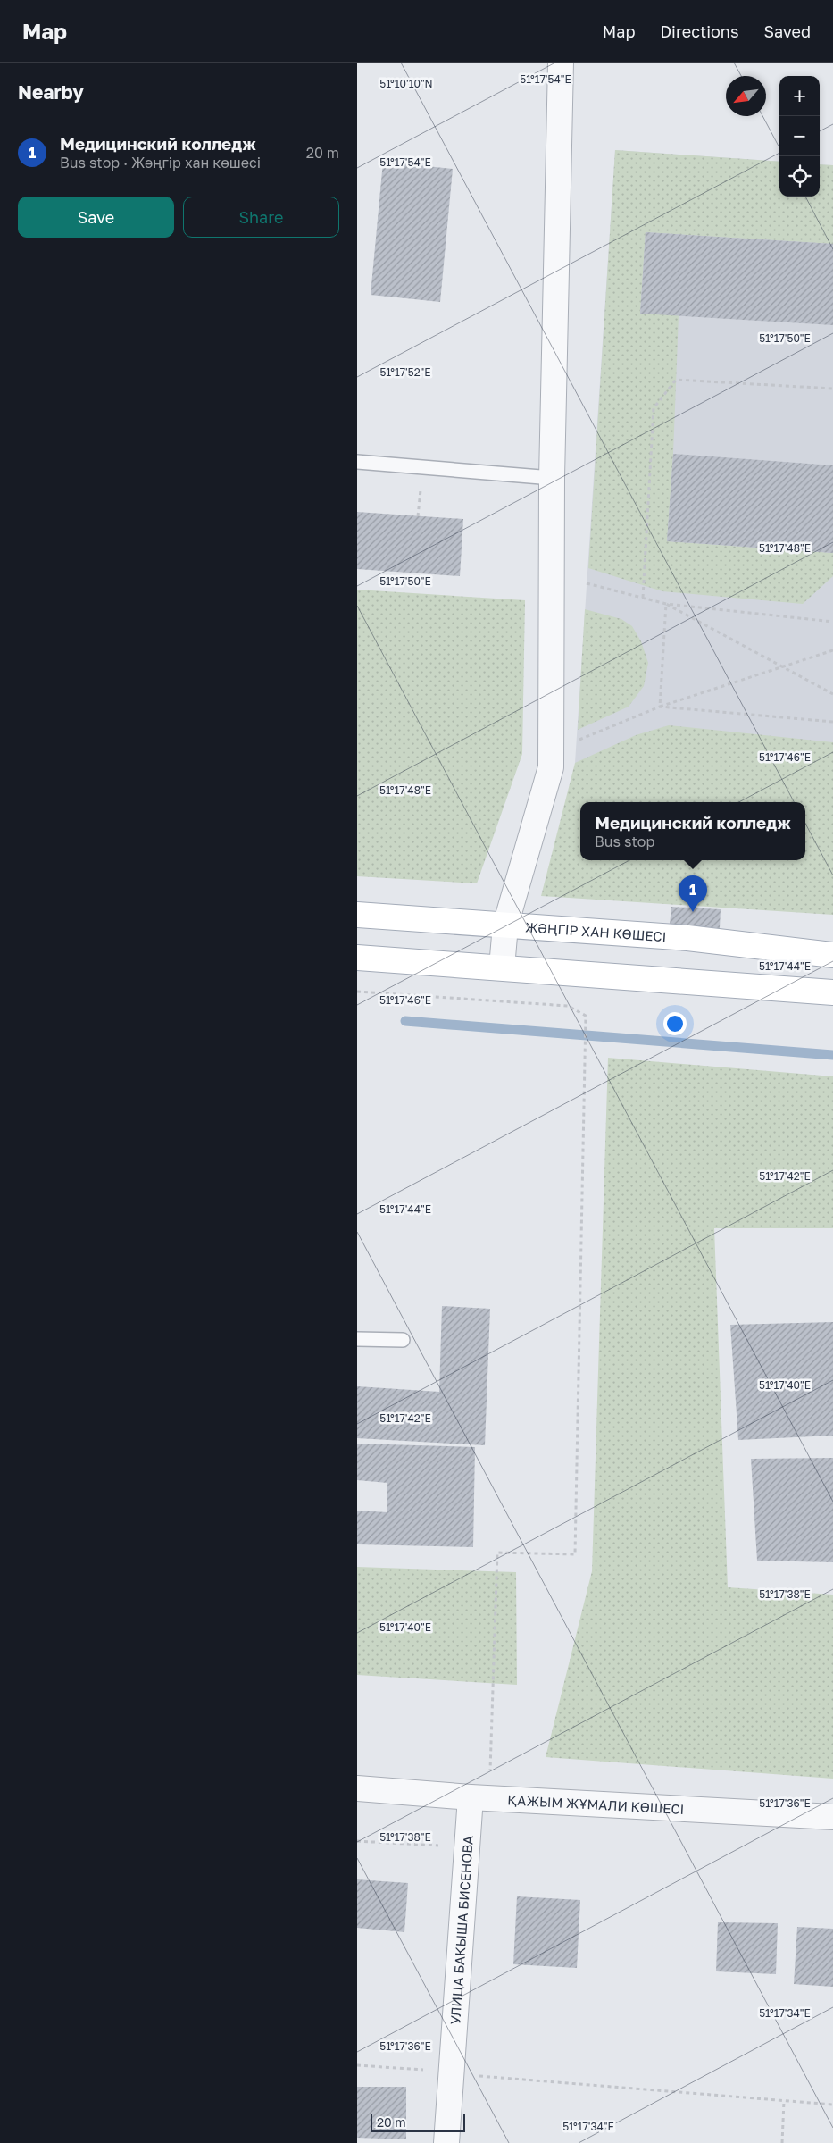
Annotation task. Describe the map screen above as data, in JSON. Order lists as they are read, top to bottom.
{
  "streets": {
    "main road": ["ЖӘҢГІР ХАН КӨШЕСІ"],
    "street": ["ҚАЖЫМ ЖҰМАЛИ КӨШЕСІ", "УЛИЦА БАКЫША БИСЕНОВА"]
  },
  "crossings": [
    ["ҚАЖЫМ ЖҰМАЛИ КӨШЕСІ", "УЛИЦА БАКЫША БИСЕНОВА"]
  ],
  "scale_bar": "20 m",
  "north": "bottom left",
  "page": {
    "header": "Map",
    "nav": ["Map", "Directions", "Saved"],
    "heading": "Nearby",
    "map_buttons": ["+", "−"],
    "list": [
      {
        "mark": "1",
        "name": "Медицинский колледж",
        "note": "Bus stop · Жәңгір хан көшесі",
        "value": "20 m"
      }
    ],
    "buttons": ["Save", "Share"],
    "popup": ["Медицинский колледж", "Bus stop"],
    "pins": "1",
    "scale": "20 m"
  },
  "coordinates": [
    "51°17'54\"E",
    "51°10'10\"N",
    "51°17'50\"E",
    "51°17'52\"E",
    "51°17'48\"E",
    "51°17'46\"E",
    "51°17'44\"E",
    "51°17'42\"E",
    "51°17'40\"E",
    "51°17'38\"E",
    "51°17'36\"E",
    "51°17'34\"E"
  ]
}
